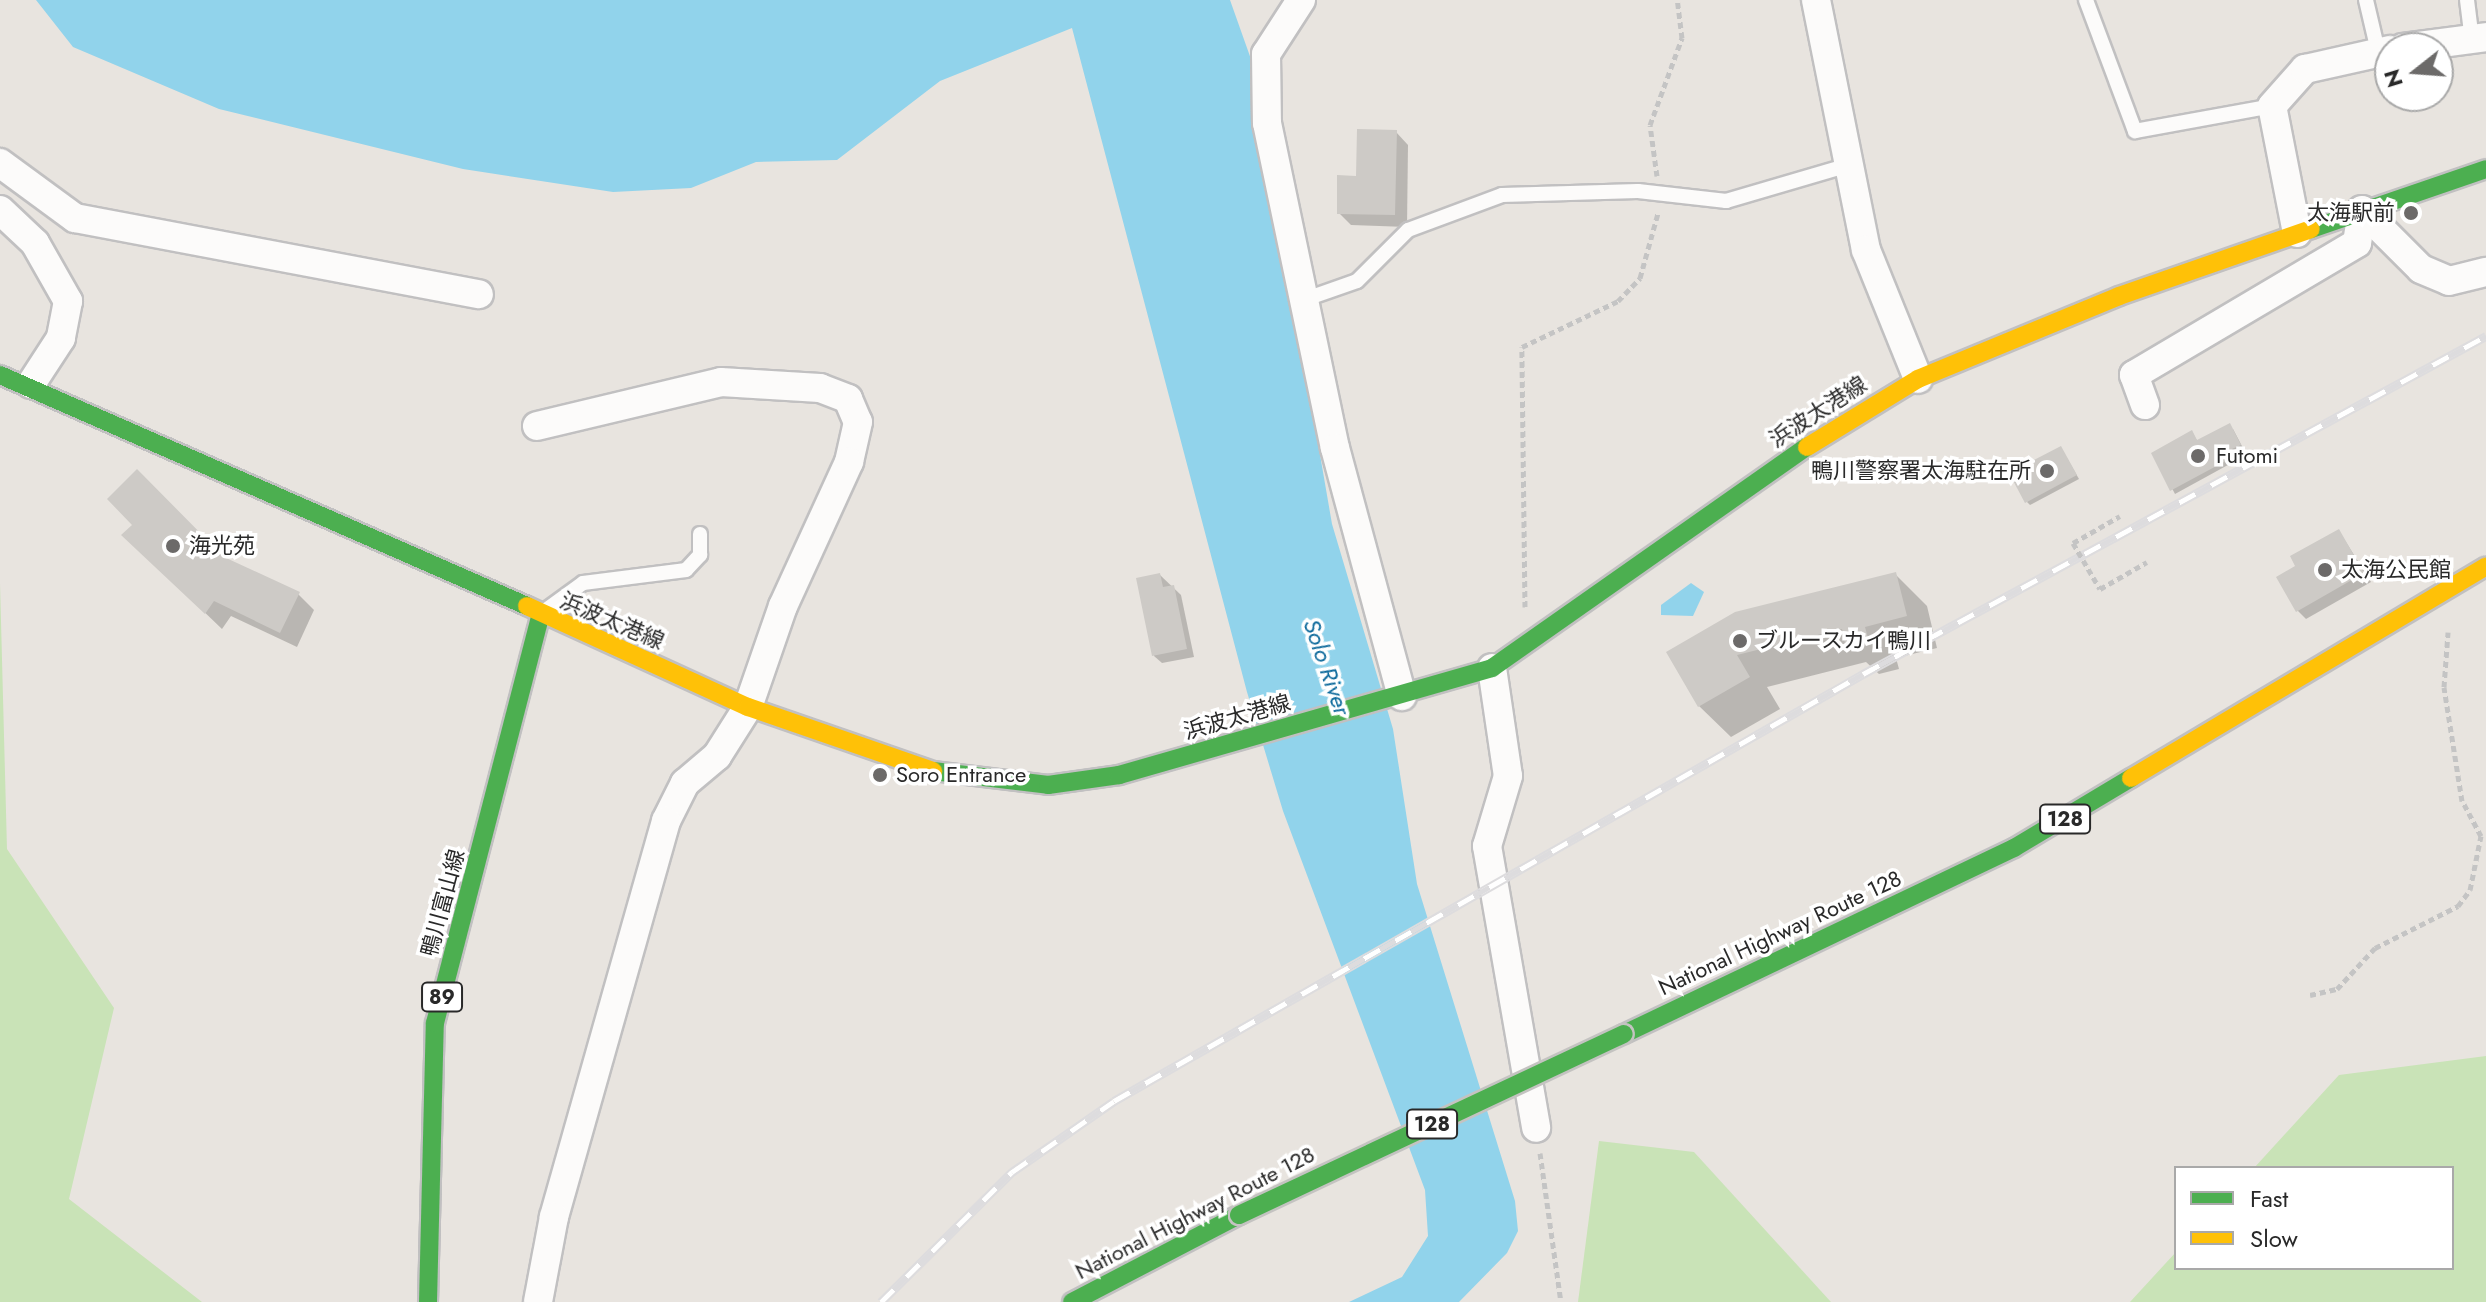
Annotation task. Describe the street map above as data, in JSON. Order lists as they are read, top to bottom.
{
  "streets": {
    "main road": [
      "浜波太港線",
      "128",
      "鴨川富山線",
      "National Highway Route 128",
      "89"
    ]
  },
  "crossings": [
    ["浜波太港線", "鴨川富山線"]
  ],
  "water": ["Solo River"],
  "places": [
    "太海駅前",
    "Futomi",
    "鴨川警察署太海駐在所",
    "海光苑",
    "太海公民館",
    "ブルースカイ鴨川",
    "Soro Entrance"
  ],
  "legend": ["Fast", "Slow"],
  "north": "left"
}
